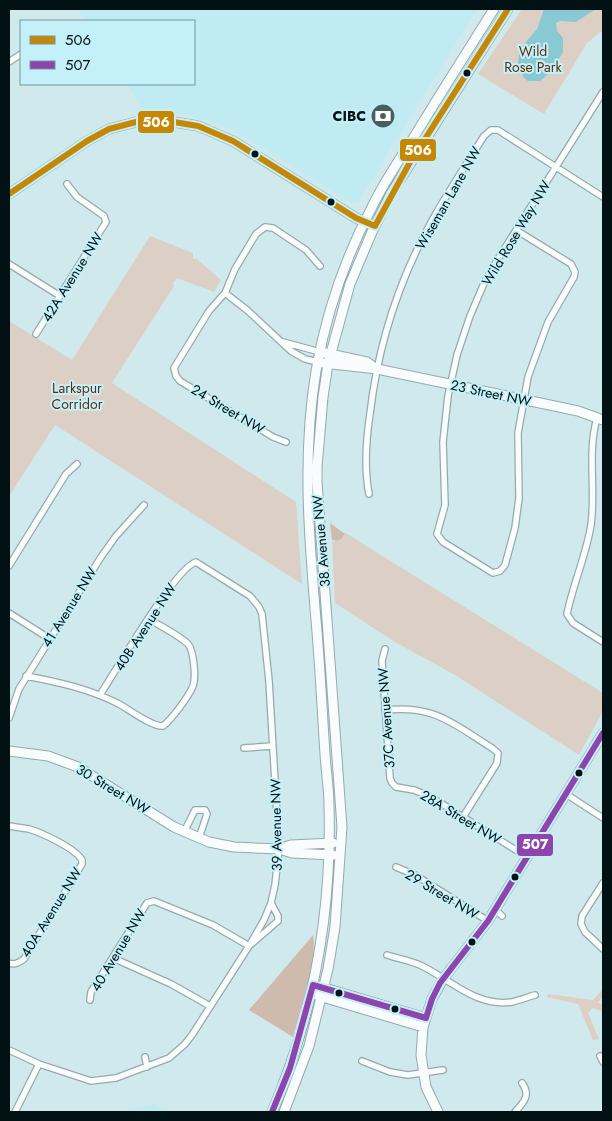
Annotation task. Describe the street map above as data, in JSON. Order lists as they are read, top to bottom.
{
  "streets": {
    "main road": ["23 Street NW", "38 Avenue NW", "30 Street NW"],
    "street": [
      "Wiseman Lane NW",
      "Wild Rose Way NW",
      "42A Avenue NW",
      "24 Street NW",
      "41 Avenue NW",
      "40B Avenue NW",
      "37C Avenue NW",
      "28A Street NW",
      "39 Avenue NW",
      "29 Street NW",
      "40A Avenue NW",
      "40 Avenue NW"
    ]
  },
  "crossings": [
    ["Wiseman Lane NW", "Wild Rose Way NW"],
    ["Wiseman Lane NW", "23 Street NW"],
    ["Wild Rose Way NW", "23 Street NW"],
    ["23 Street NW", "24 Street NW"],
    ["23 Street NW", "38 Avenue NW"],
    ["38 Avenue NW", "30 Street NW"],
    ["40B Avenue NW", "39 Avenue NW"],
    ["37C Avenue NW", "28A Street NW"],
    ["30 Street NW", "39 Avenue NW"],
    ["39 Avenue NW", "40 Avenue NW"]
  ],
  "parks": ["Wild Rose Park", "Larkspur Corridor"],
  "places": {
    "bank": ["CIBC"]
  },
  "lines": ["transit line 506", "transit line 507"],
  "legend": ["506", "507"]
}
